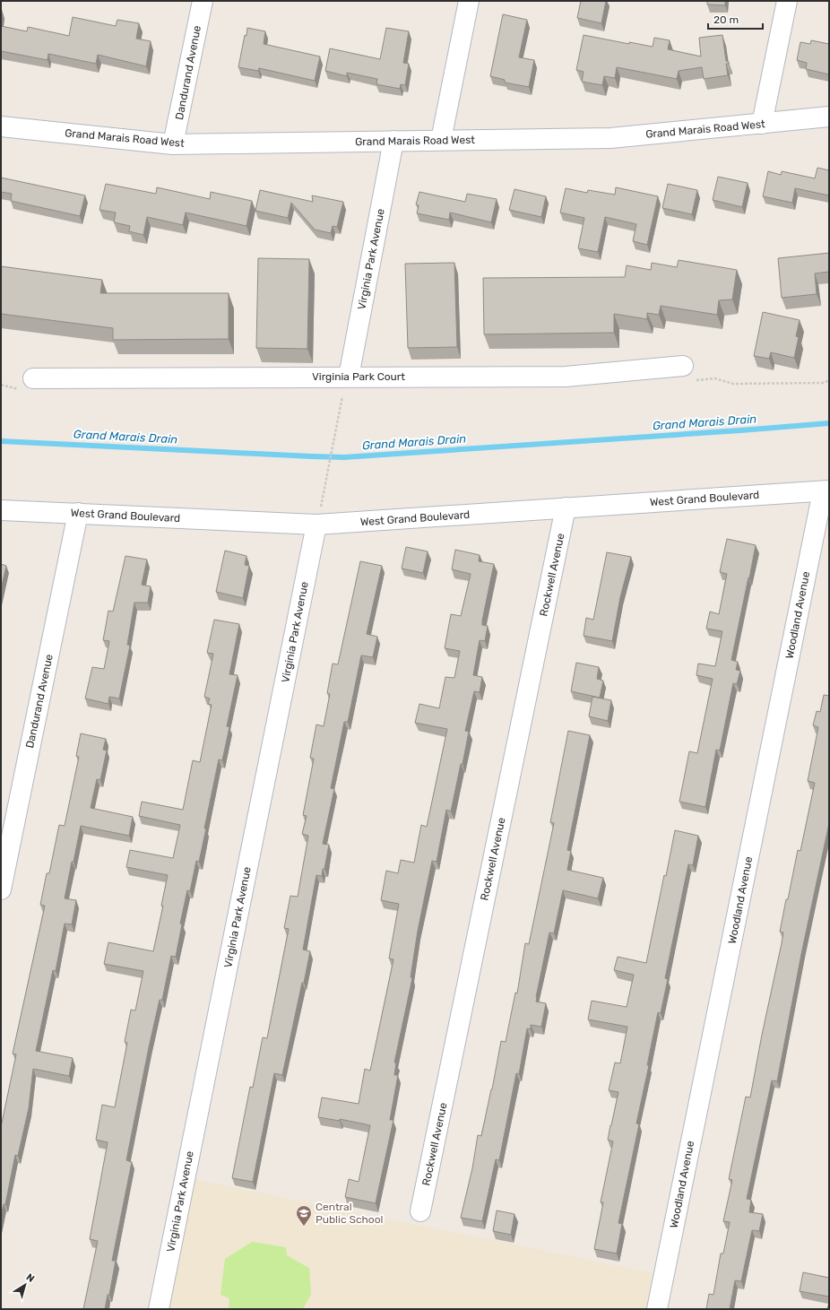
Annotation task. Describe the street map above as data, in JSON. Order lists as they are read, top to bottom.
{
  "streets": {
    "street": [
      "Dandurand Avenue",
      "Grand Marais Road West",
      "Virginia Park Avenue",
      "Virginia Park Court",
      "West Grand Boulevard",
      "Rockwell Avenue",
      "Woodland Avenue"
    ]
  },
  "crossings": [
    ["Dandurand Avenue", "Grand Marais Road West"],
    ["Dandurand Avenue", "West Grand Boulevard"],
    ["Grand Marais Road West", "Virginia Park Avenue"],
    ["Virginia Park Avenue", "Virginia Park Court"],
    ["Virginia Park Avenue", "West Grand Boulevard"],
    ["West Grand Boulevard", "Rockwell Avenue"],
    ["West Grand Boulevard", "Woodland Avenue"]
  ],
  "water": ["Grand Marais Drain"],
  "places": {
    "school or university": ["Central Public School"]
  },
  "scale_bar": "20 m",
  "north": "top right"
}
